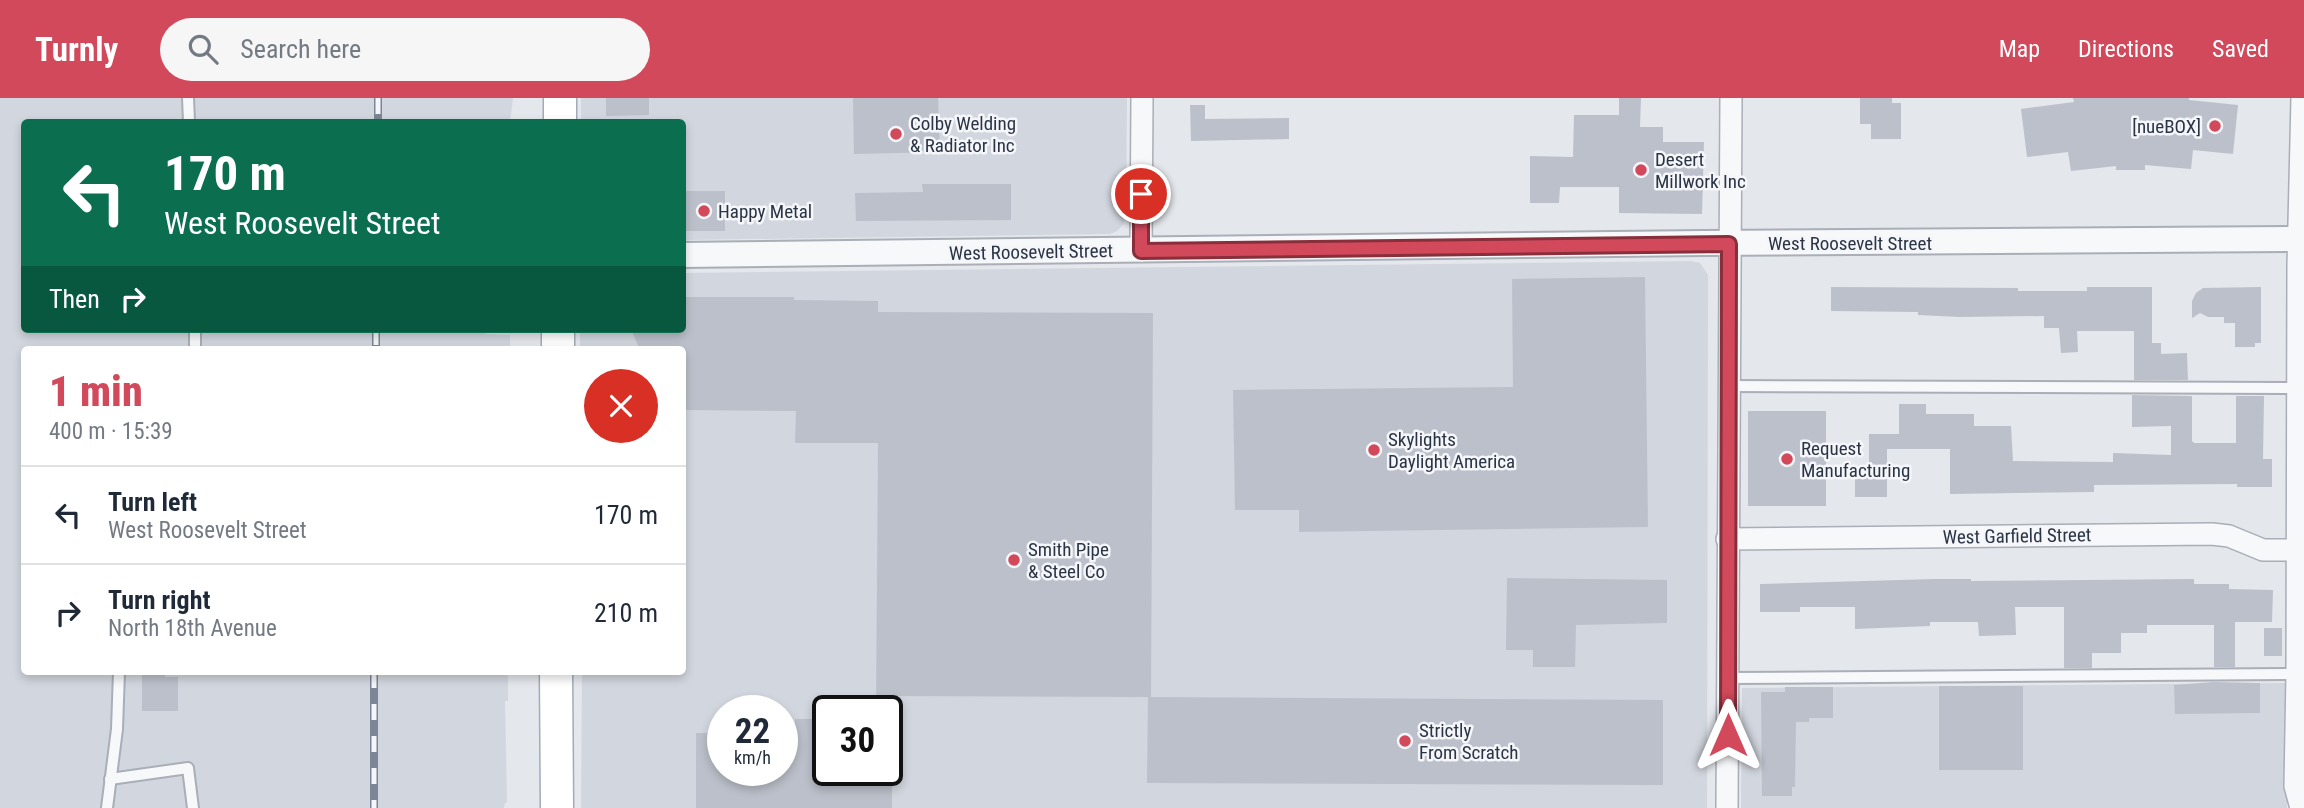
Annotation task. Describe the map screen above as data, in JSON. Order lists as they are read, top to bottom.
{
  "streets": {
    "street": ["West Roosevelt Street", "West Garfield Street"]
  },
  "places": [
    "[nueBOX]",
    "Colby Welding & Radiator Inc",
    "Desert Millwork Inc",
    "Happy Metal",
    "Skylights Daylight America",
    "Request Manufacturing",
    "Smith Pipe & Steel Co",
    "Strictly From Scratch"
  ],
  "page": {
    "header": "Turnly",
    "search": "Search here",
    "nav": ["Map", "Directions", "Saved"],
    "turn": ["170 m", "West Roosevelt Street"],
    "then": "Then",
    "heading": ["1 min", "400 m · 15:39"],
    "list": [
      {
        "name": "Turn left",
        "note": "West Roosevelt Street",
        "value": "170 m"
      },
      {
        "name": "Turn right",
        "note": "North 18th Avenue",
        "value": "210 m"
      }
    ],
    "speed": "22 km/h",
    "limit": "30"
  }
}
